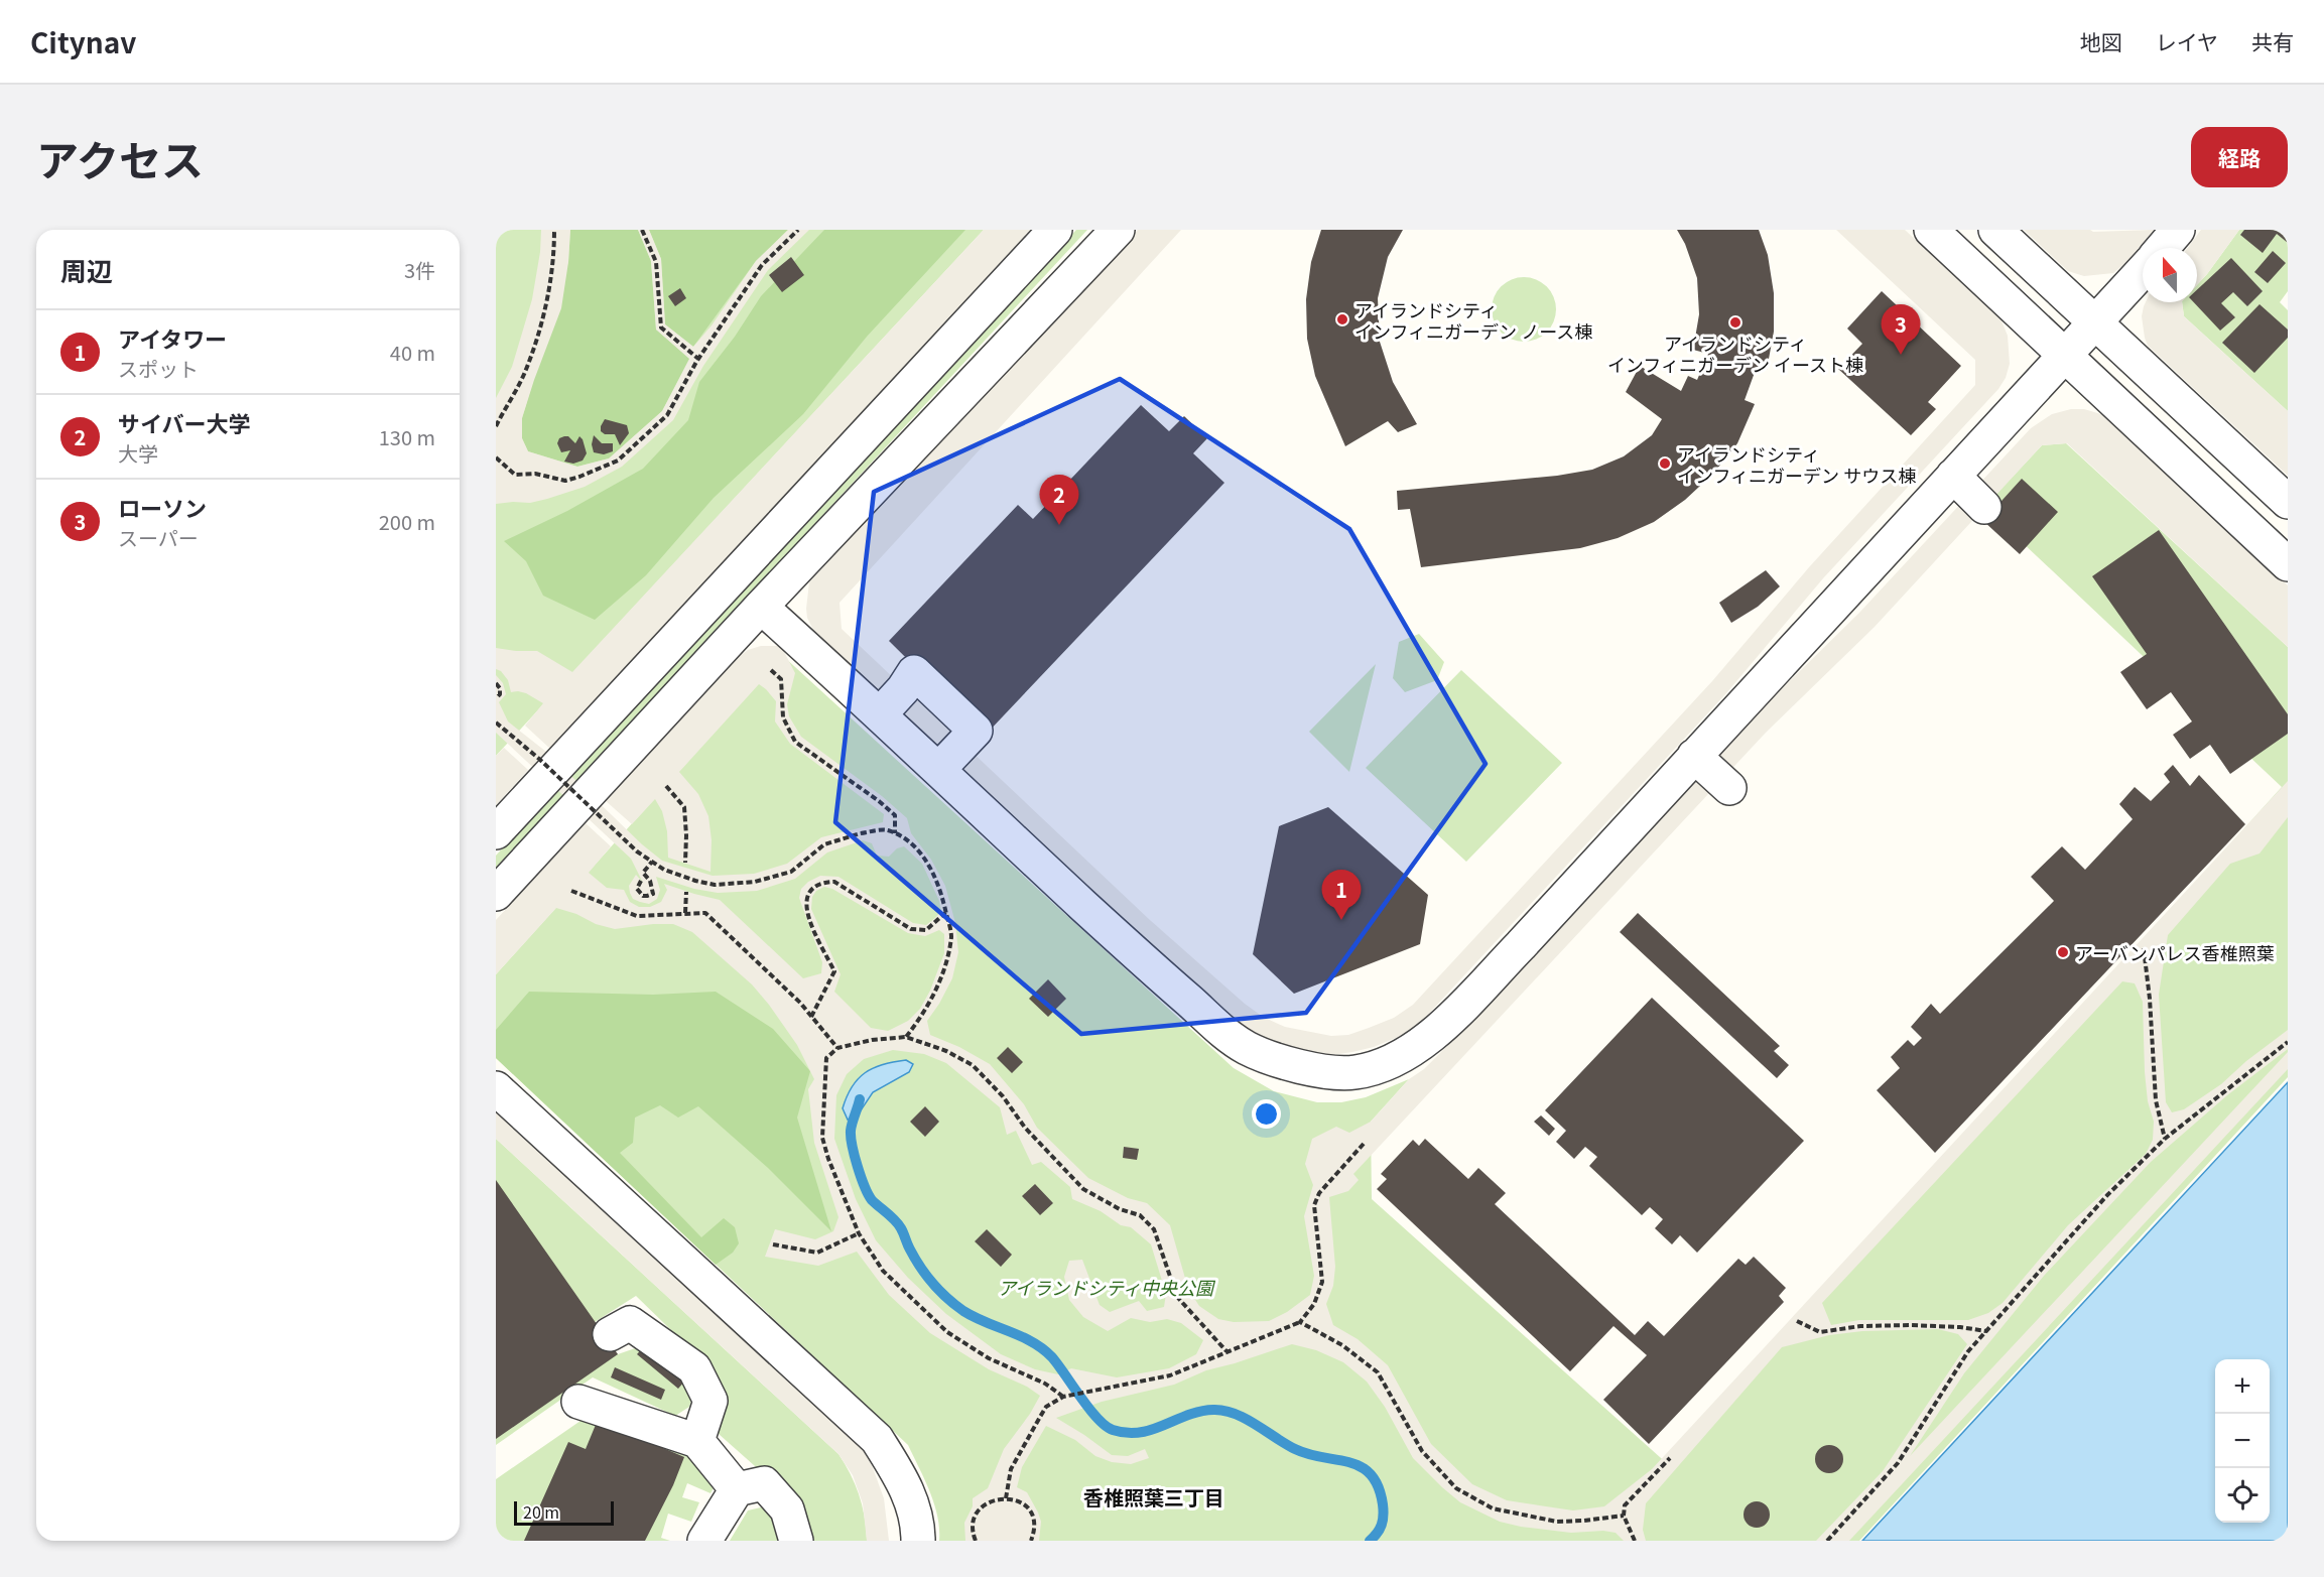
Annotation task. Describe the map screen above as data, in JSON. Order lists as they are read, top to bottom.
{
  "districts": ["香椎照葉三丁目"],
  "parks": ["アイランドシティ中央公園"],
  "places": [
    "アイランドシティ インフィニガーデン ノース棟",
    "アイランドシティ インフィニガーデン イースト棟",
    "アイランドシティ インフィニガーデン サウス棟",
    "アーバンパレス香椎照葉"
  ],
  "scale_bar": "20 m",
  "north": "top",
  "page": {
    "header": "Citynav",
    "nav": ["地図", "レイヤ", "共有"],
    "title": "アクセス",
    "buttons": "経路",
    "heading": ["周辺", "3件"],
    "pins": ["3", "2", "1"],
    "list": [
      {
        "mark": "1",
        "name": "アイタワー",
        "note": "スポット",
        "value": "40 m"
      },
      {
        "mark": "2",
        "name": "サイバー大学",
        "note": "大学",
        "value": "130 m"
      },
      {
        "mark": "3",
        "name": "ローソン",
        "note": "スーパー",
        "value": "200 m"
      }
    ],
    "map_buttons": ["+", "−"],
    "scale": "20 m"
  }
}
